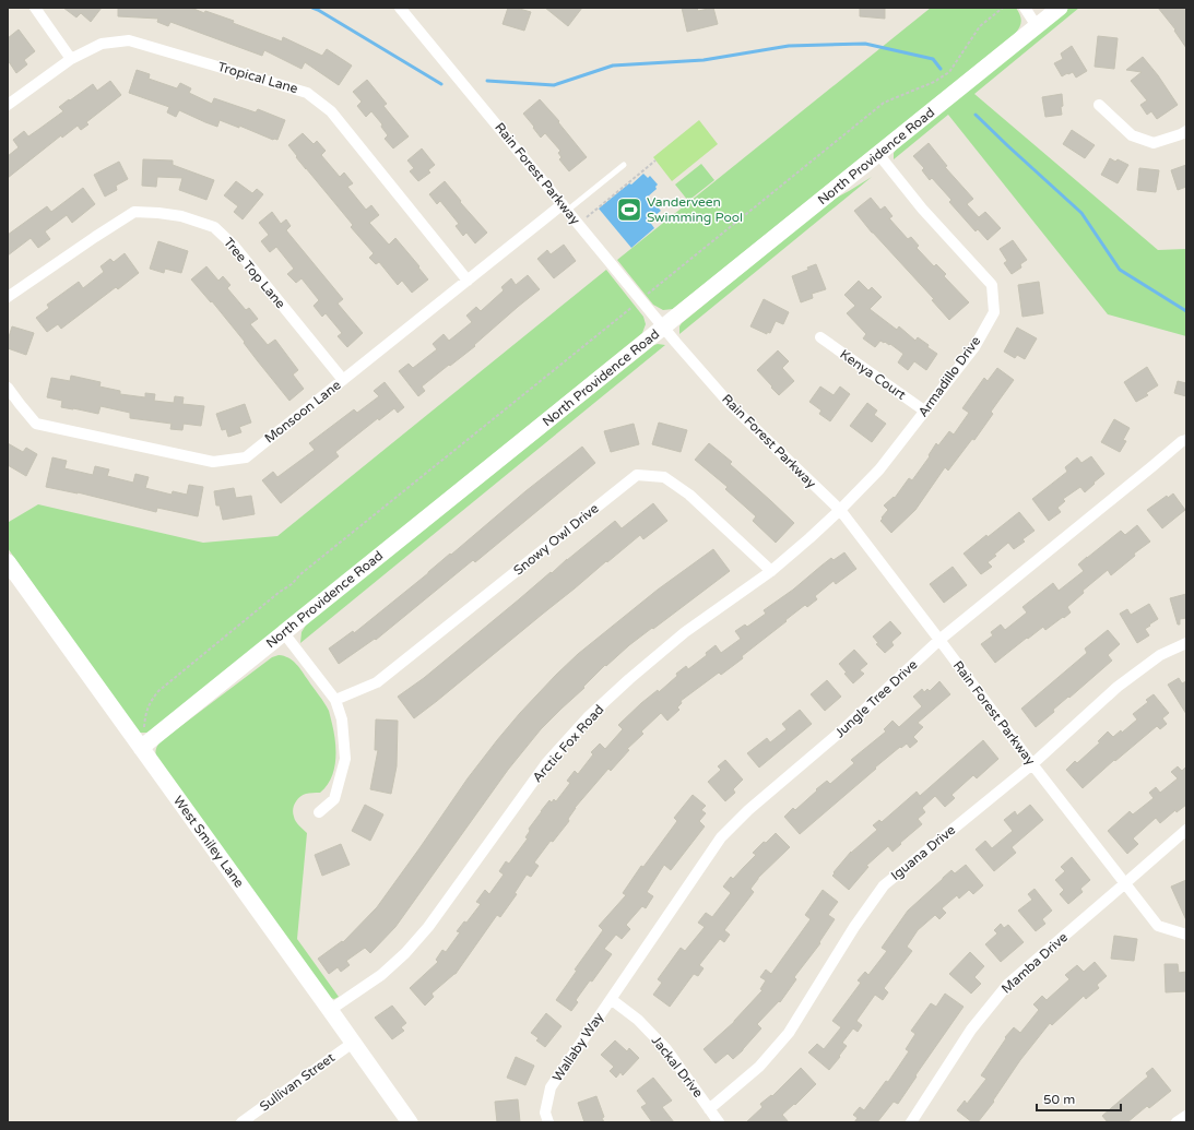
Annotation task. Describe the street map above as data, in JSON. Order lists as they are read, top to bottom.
{
  "streets": {
    "street": [
      "Tropical Lane",
      "North Providence Road",
      "Rain Forest Parkway",
      "Tree Top Lane",
      "Kenya Court",
      "Armadillo Drive",
      "Monsoon Lane",
      "Snowy Owl Drive",
      "Jungle Tree Drive",
      "Arctic Fox Road",
      "West Smiley Lane",
      "Iguana Drive",
      "Mamba Drive",
      "Wallaby Way",
      "Jackal Drive",
      "Sullivan Street"
    ]
  },
  "crossings": [
    ["Tropical Lane", "Monsoon Lane"],
    ["North Providence Road", "Rain Forest Parkway"],
    ["North Providence Road", "Armadillo Drive"],
    ["North Providence Road", "West Smiley Lane"],
    ["Rain Forest Parkway", "Armadillo Drive"],
    ["Rain Forest Parkway", "Monsoon Lane"],
    ["Rain Forest Parkway", "Jungle Tree Drive"],
    ["Rain Forest Parkway", "Arctic Fox Road"],
    ["Rain Forest Parkway", "Iguana Drive"],
    ["Rain Forest Parkway", "Mamba Drive"],
    ["Tree Top Lane", "Monsoon Lane"],
    ["Kenya Court", "Armadillo Drive"],
    ["Armadillo Drive", "Arctic Fox Road"],
    ["Snowy Owl Drive", "Arctic Fox Road"],
    ["Jungle Tree Drive", "Wallaby Way"],
    ["Jungle Tree Drive", "Jackal Drive"],
    ["Arctic Fox Road", "West Smiley Lane"],
    ["West Smiley Lane", "Sullivan Street"],
    ["Iguana Drive", "Jackal Drive"],
    ["Wallaby Way", "Jackal Drive"]
  ],
  "places": {
    "sports": ["Vanderveen Swimming Pool"]
  },
  "scale_bar": "50 m"
}
